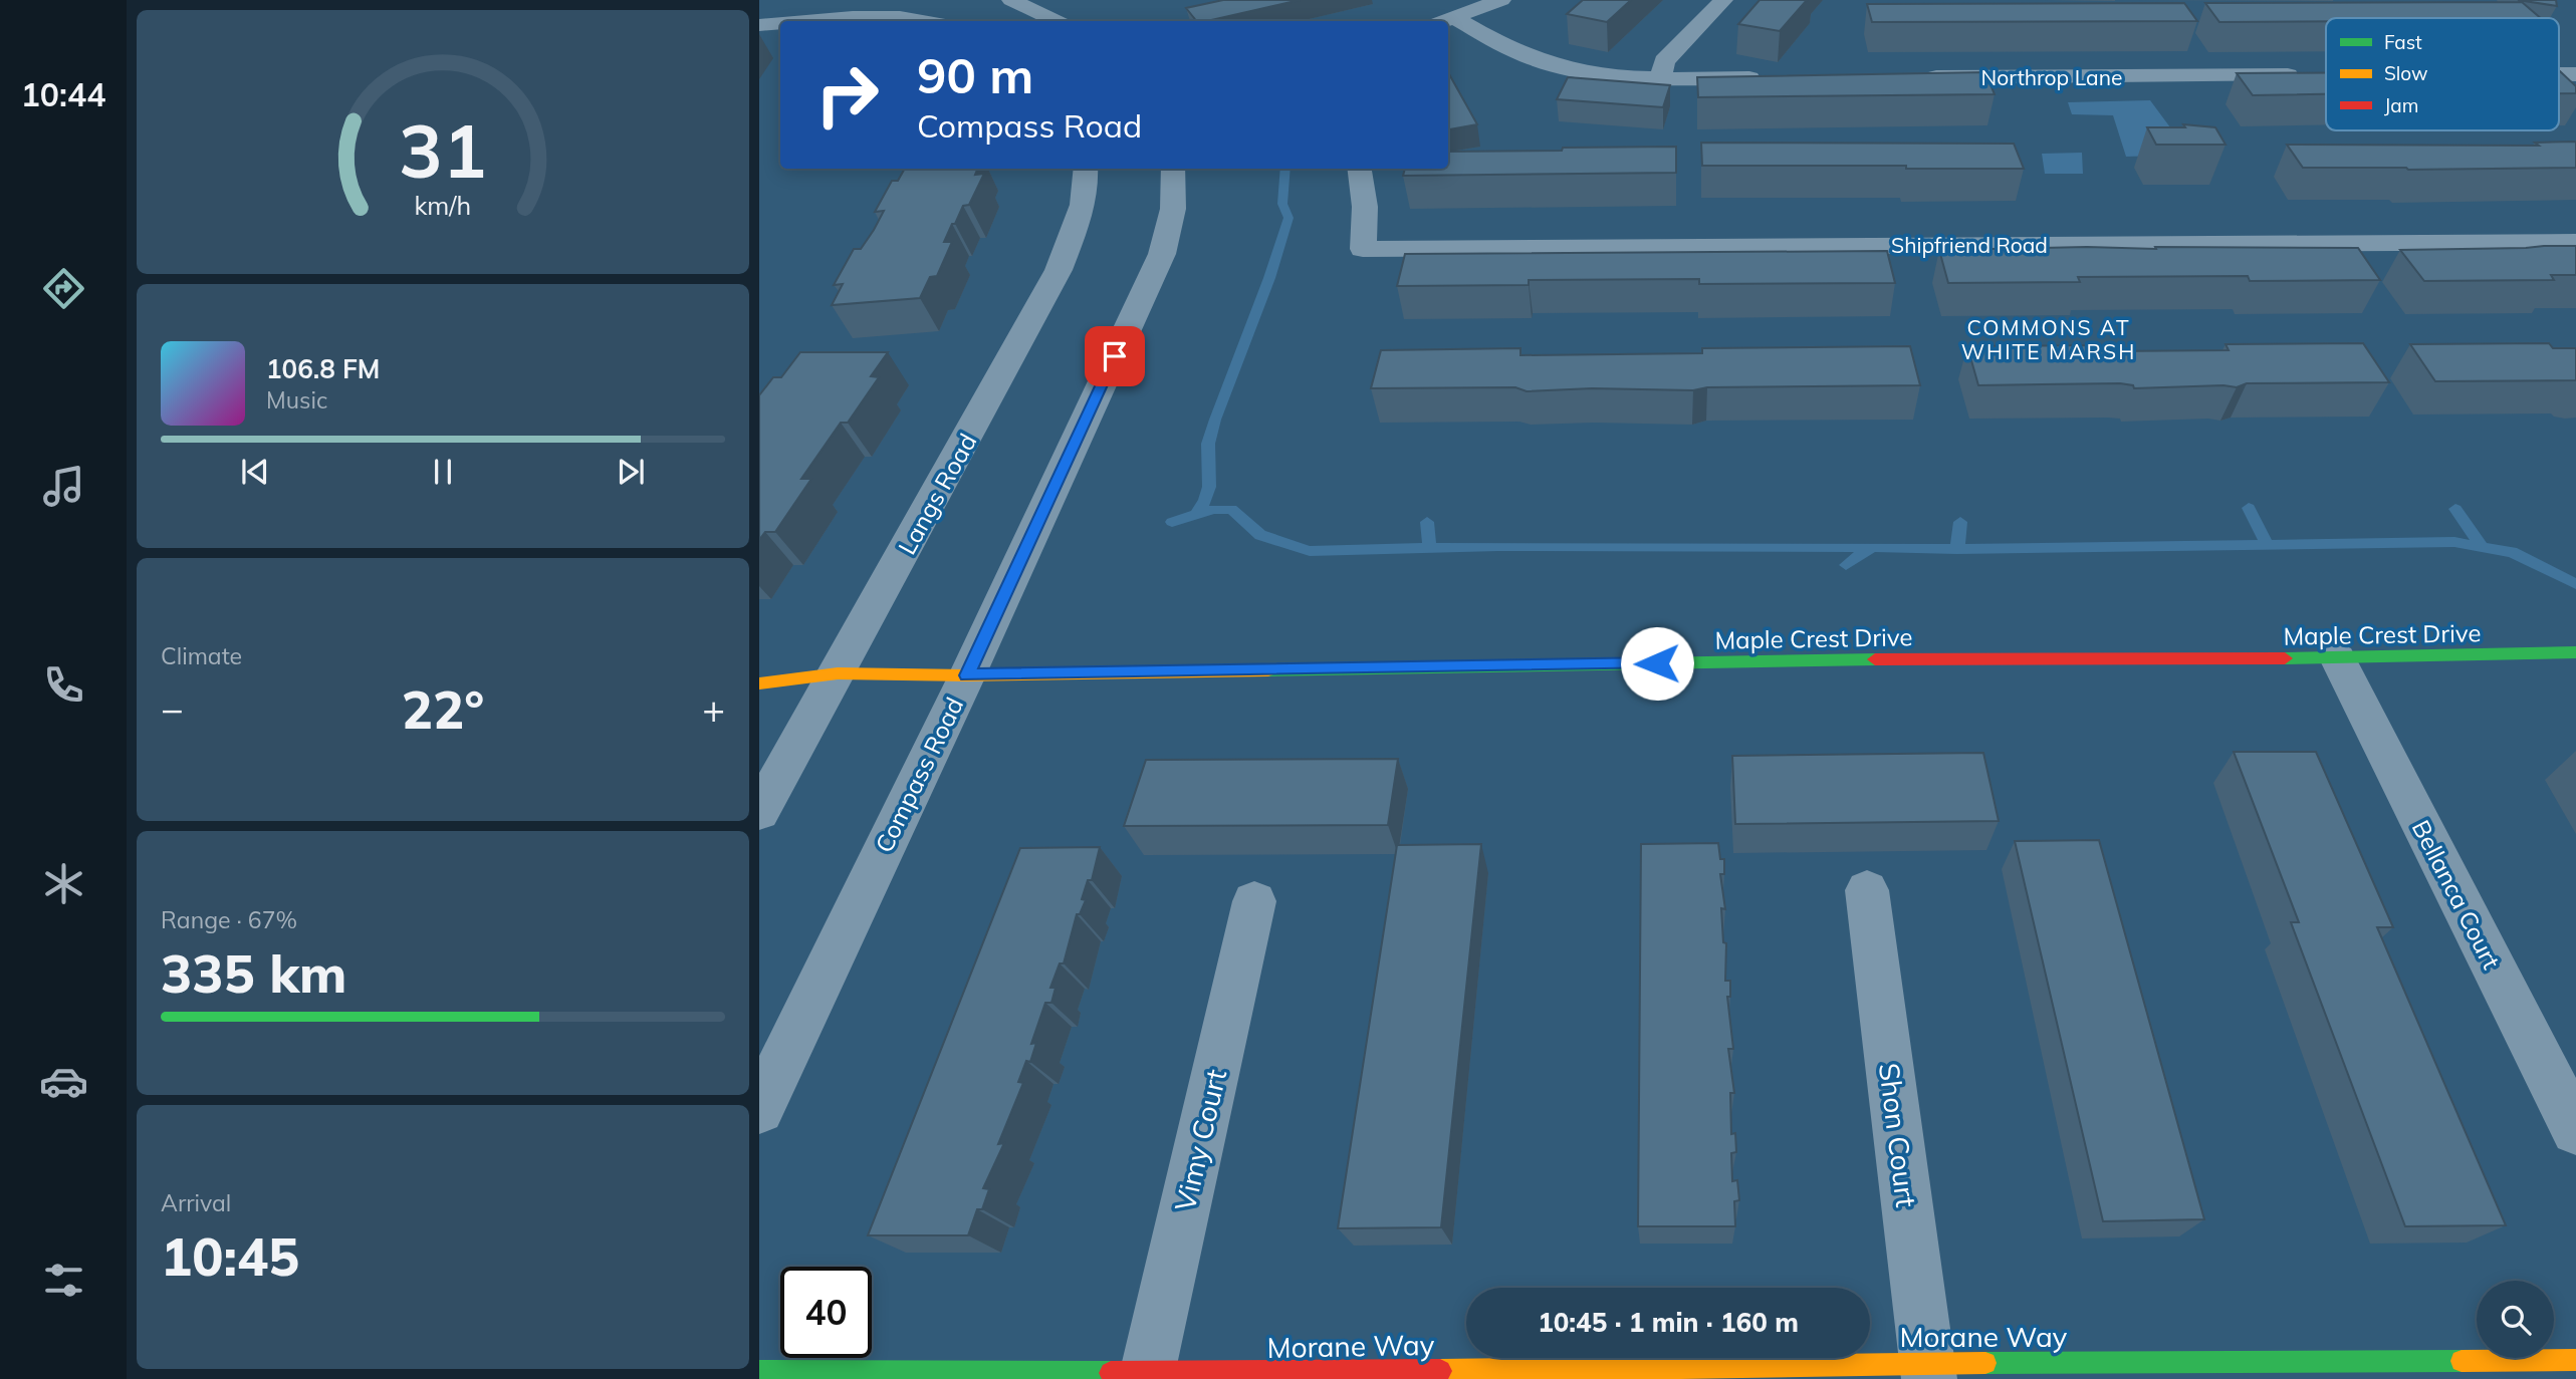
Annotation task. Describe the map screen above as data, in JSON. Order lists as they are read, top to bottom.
{
  "streets": {
    "street": [
      "Northrop Lane",
      "Shipfriend Road",
      "Langs Road",
      "Maple Crest Drive",
      "Compass Road",
      "Bellanca Court",
      "Shon Court",
      "Vimy Court",
      "Morane Way"
    ]
  },
  "crossings": [
    ["Langs Road", "Maple Crest Drive"],
    ["Maple Crest Drive", "Compass Road"],
    ["Maple Crest Drive", "Bellanca Court"],
    ["Shon Court", "Morane Way"],
    ["Vimy Court", "Morane Way"]
  ],
  "districts": ["COMMONS AT WHITE MARSH"],
  "legend": ["Fast", "Slow", "Jam"],
  "page": {
    "tabs": "10:44",
    "turn": ["90 m", "Compass Road"],
    "song": ["106.8 FM", "Music"],
    "tile": [
      "Climate",
      ["Range · 67%", "335 km"],
      ["Arrival", "10:45"]
    ],
    "heat": ["−", "22°", "+"],
    "limit": "40",
    "trip": "10:45 · 1 min · 160 m",
    "gauge": ["31", "km/h"]
  }
}
